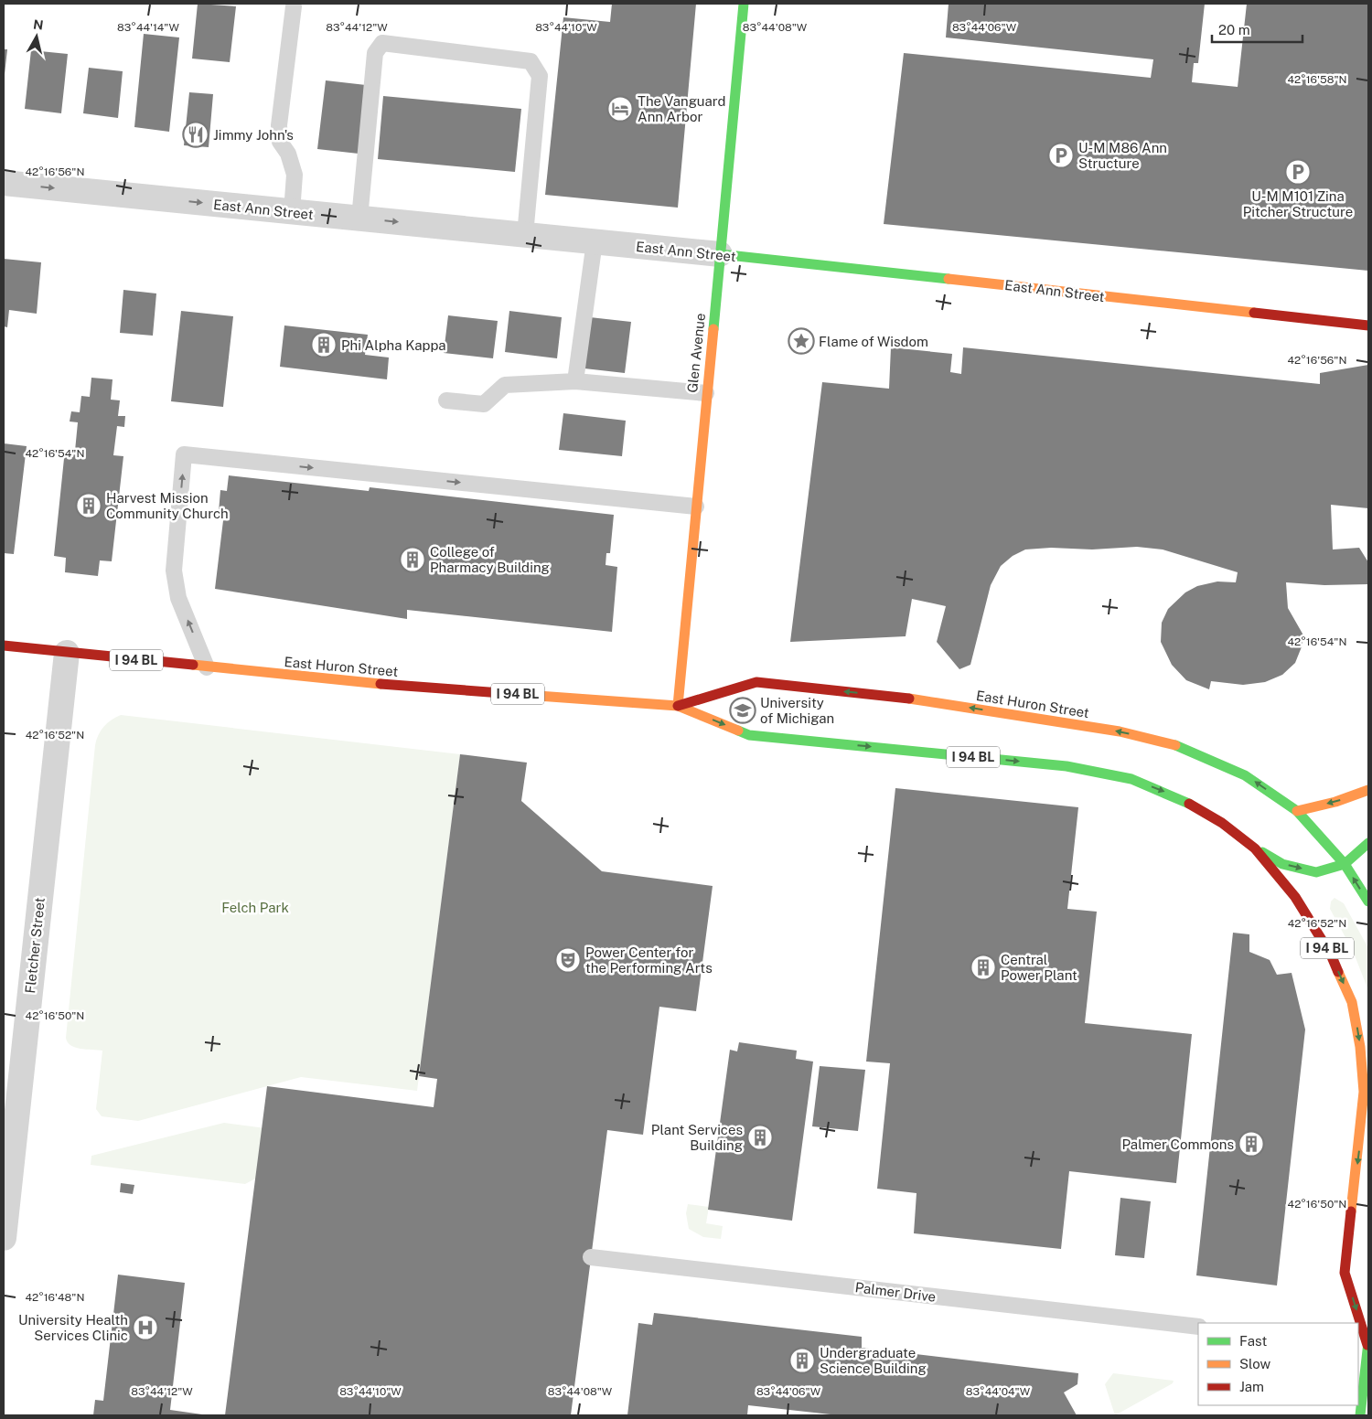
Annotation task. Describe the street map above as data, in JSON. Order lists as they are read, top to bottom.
{
  "streets": {
    "main road": [
      "East Ann Street",
      "Glen Avenue",
      "I 94 BL",
      "East Huron Street"
    ],
    "street": ["Fletcher Street"],
    "lane": ["Palmer Drive"]
  },
  "crossings": [
    ["East Ann Street", "Glen Avenue"],
    ["Glen Avenue", "East Huron Street"],
    ["I 94 BL", "East Huron Street"],
    ["East Huron Street", "Fletcher Street"]
  ],
  "parks": ["Felch Park"],
  "places": {
    "hotel": ["The Vanguard Ann Arbor"],
    "restaurant": ["Jimmy John's"],
    "parking": ["U-M M86 Ann Structure", "U-M M101 Zina Pitcher Structure"],
    "place": ["Flame of Wisdom"],
    "building": [
      "Phi Alpha Kappa",
      "Harvest Mission Community Church",
      "College of Pharmacy Building",
      "Central Power Plant",
      "Plant Services Building",
      "Palmer Commons",
      "Undergraduate Science Building"
    ],
    "school or university": ["University of Michigan"],
    "theatre": ["Power Center for the Performing Arts"],
    "hospital": ["University Health Services Clinic"]
  },
  "legend": ["Fast", "Slow", "Jam"],
  "scale_bar": "20 m",
  "north": "top",
  "coordinates": [
    "83°44'14\"W",
    "83°44'12\"W",
    "83°44'10\"W",
    "83°44'08\"W",
    "83°44'06\"W",
    "42°16'58\"N",
    "42°16'56\"N",
    "42°16'54\"N",
    "42°16'52\"N",
    "42°16'50\"N",
    "42°16'48\"N",
    "83°44'04\"W"
  ]
}
